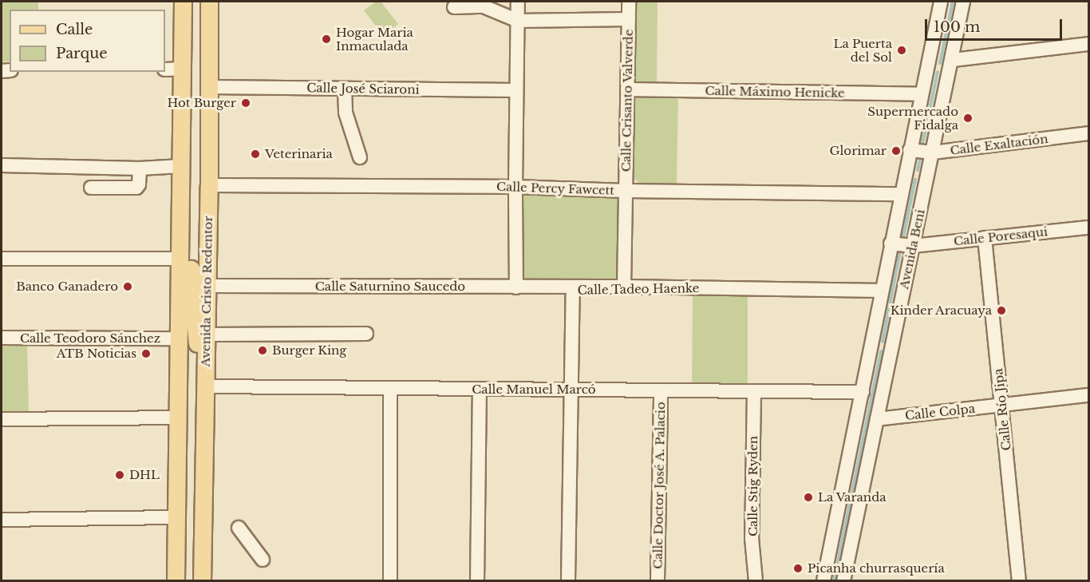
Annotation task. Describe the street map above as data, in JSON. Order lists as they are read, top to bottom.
{
  "streets": {
    "main road": ["Avenida Cristo Redentor"],
    "street": [
      "Calle José Sciaroni",
      "Calle Máximo Henicke",
      "Calle Crisanto Valverde",
      "Calle Exaltación",
      "Calle Percy Fawcett",
      "Calle Poresaqui",
      "Avenida Beni",
      "Calle Saturnino Saucedo",
      "Calle Tadeo Haenke",
      "Calle Teodoro Sánchez",
      "Calle Manuel Marcó",
      "Calle Río Jipa",
      "Calle Colpa",
      "Calle Doctor José A. Palacio",
      "Calle Stig Ryden"
    ]
  },
  "crossings": [
    ["Calle José Sciaroni", "Avenida Cristo Redentor"],
    ["Calle Máximo Henicke", "Calle Crisanto Valverde"],
    ["Calle Máximo Henicke", "Avenida Beni"],
    ["Calle Crisanto Valverde", "Calle Percy Fawcett"],
    ["Calle Crisanto Valverde", "Calle Tadeo Haenke"],
    ["Calle Exaltación", "Avenida Beni"],
    ["Calle Percy Fawcett", "Avenida Beni"],
    ["Calle Percy Fawcett", "Avenida Cristo Redentor"],
    ["Calle Poresaqui", "Avenida Beni"],
    ["Calle Poresaqui", "Calle Río Jipa"],
    ["Avenida Beni", "Calle Tadeo Haenke"],
    ["Avenida Beni", "Calle Manuel Marcó"],
    ["Avenida Beni", "Calle Colpa"],
    ["Calle Saturnino Saucedo", "Calle Tadeo Haenke"],
    ["Calle Saturnino Saucedo", "Avenida Cristo Redentor"],
    ["Calle Tadeo Haenke", "Calle Manuel Marcó"],
    ["Avenida Cristo Redentor", "Calle Manuel Marcó"],
    ["Calle Manuel Marcó", "Calle Doctor José A. Palacio"],
    ["Calle Manuel Marcó", "Calle Stig Ryden"],
    ["Calle Río Jipa", "Calle Colpa"]
  ],
  "places": [
    "Hogar Maria Inmaculada",
    "La Puerta del Sol",
    "Hot Burger",
    "Supermercado Fidalga",
    "Glorimar",
    "Veterinaria",
    "Banco Ganadero",
    "Kinder Aracuaya",
    "Burger King",
    "ATB Noticias",
    "DHL",
    "La Varanda",
    "Picanha churrasquería"
  ],
  "legend": ["Calle", "Parque"],
  "scale_bar": "100 m"
}
